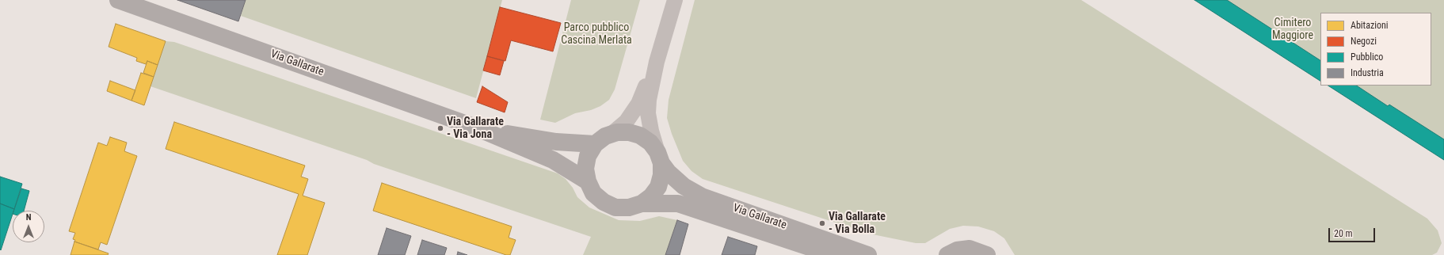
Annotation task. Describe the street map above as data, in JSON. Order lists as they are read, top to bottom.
{
  "streets": {
    "main road": ["Via Gallarate"]
  },
  "parks": ["Cimitero Maggiore", "Parco pubblico Cascina Merlata"],
  "places": ["Via Gallarate - Via Jona", "Via Gallarate - Via Bolla"],
  "legend": [
    "Abitazioni",
    "Negozi",
    "Pubblico",
    "Industria"
  ],
  "scale_bar": "20 m",
  "north": "top"
}
